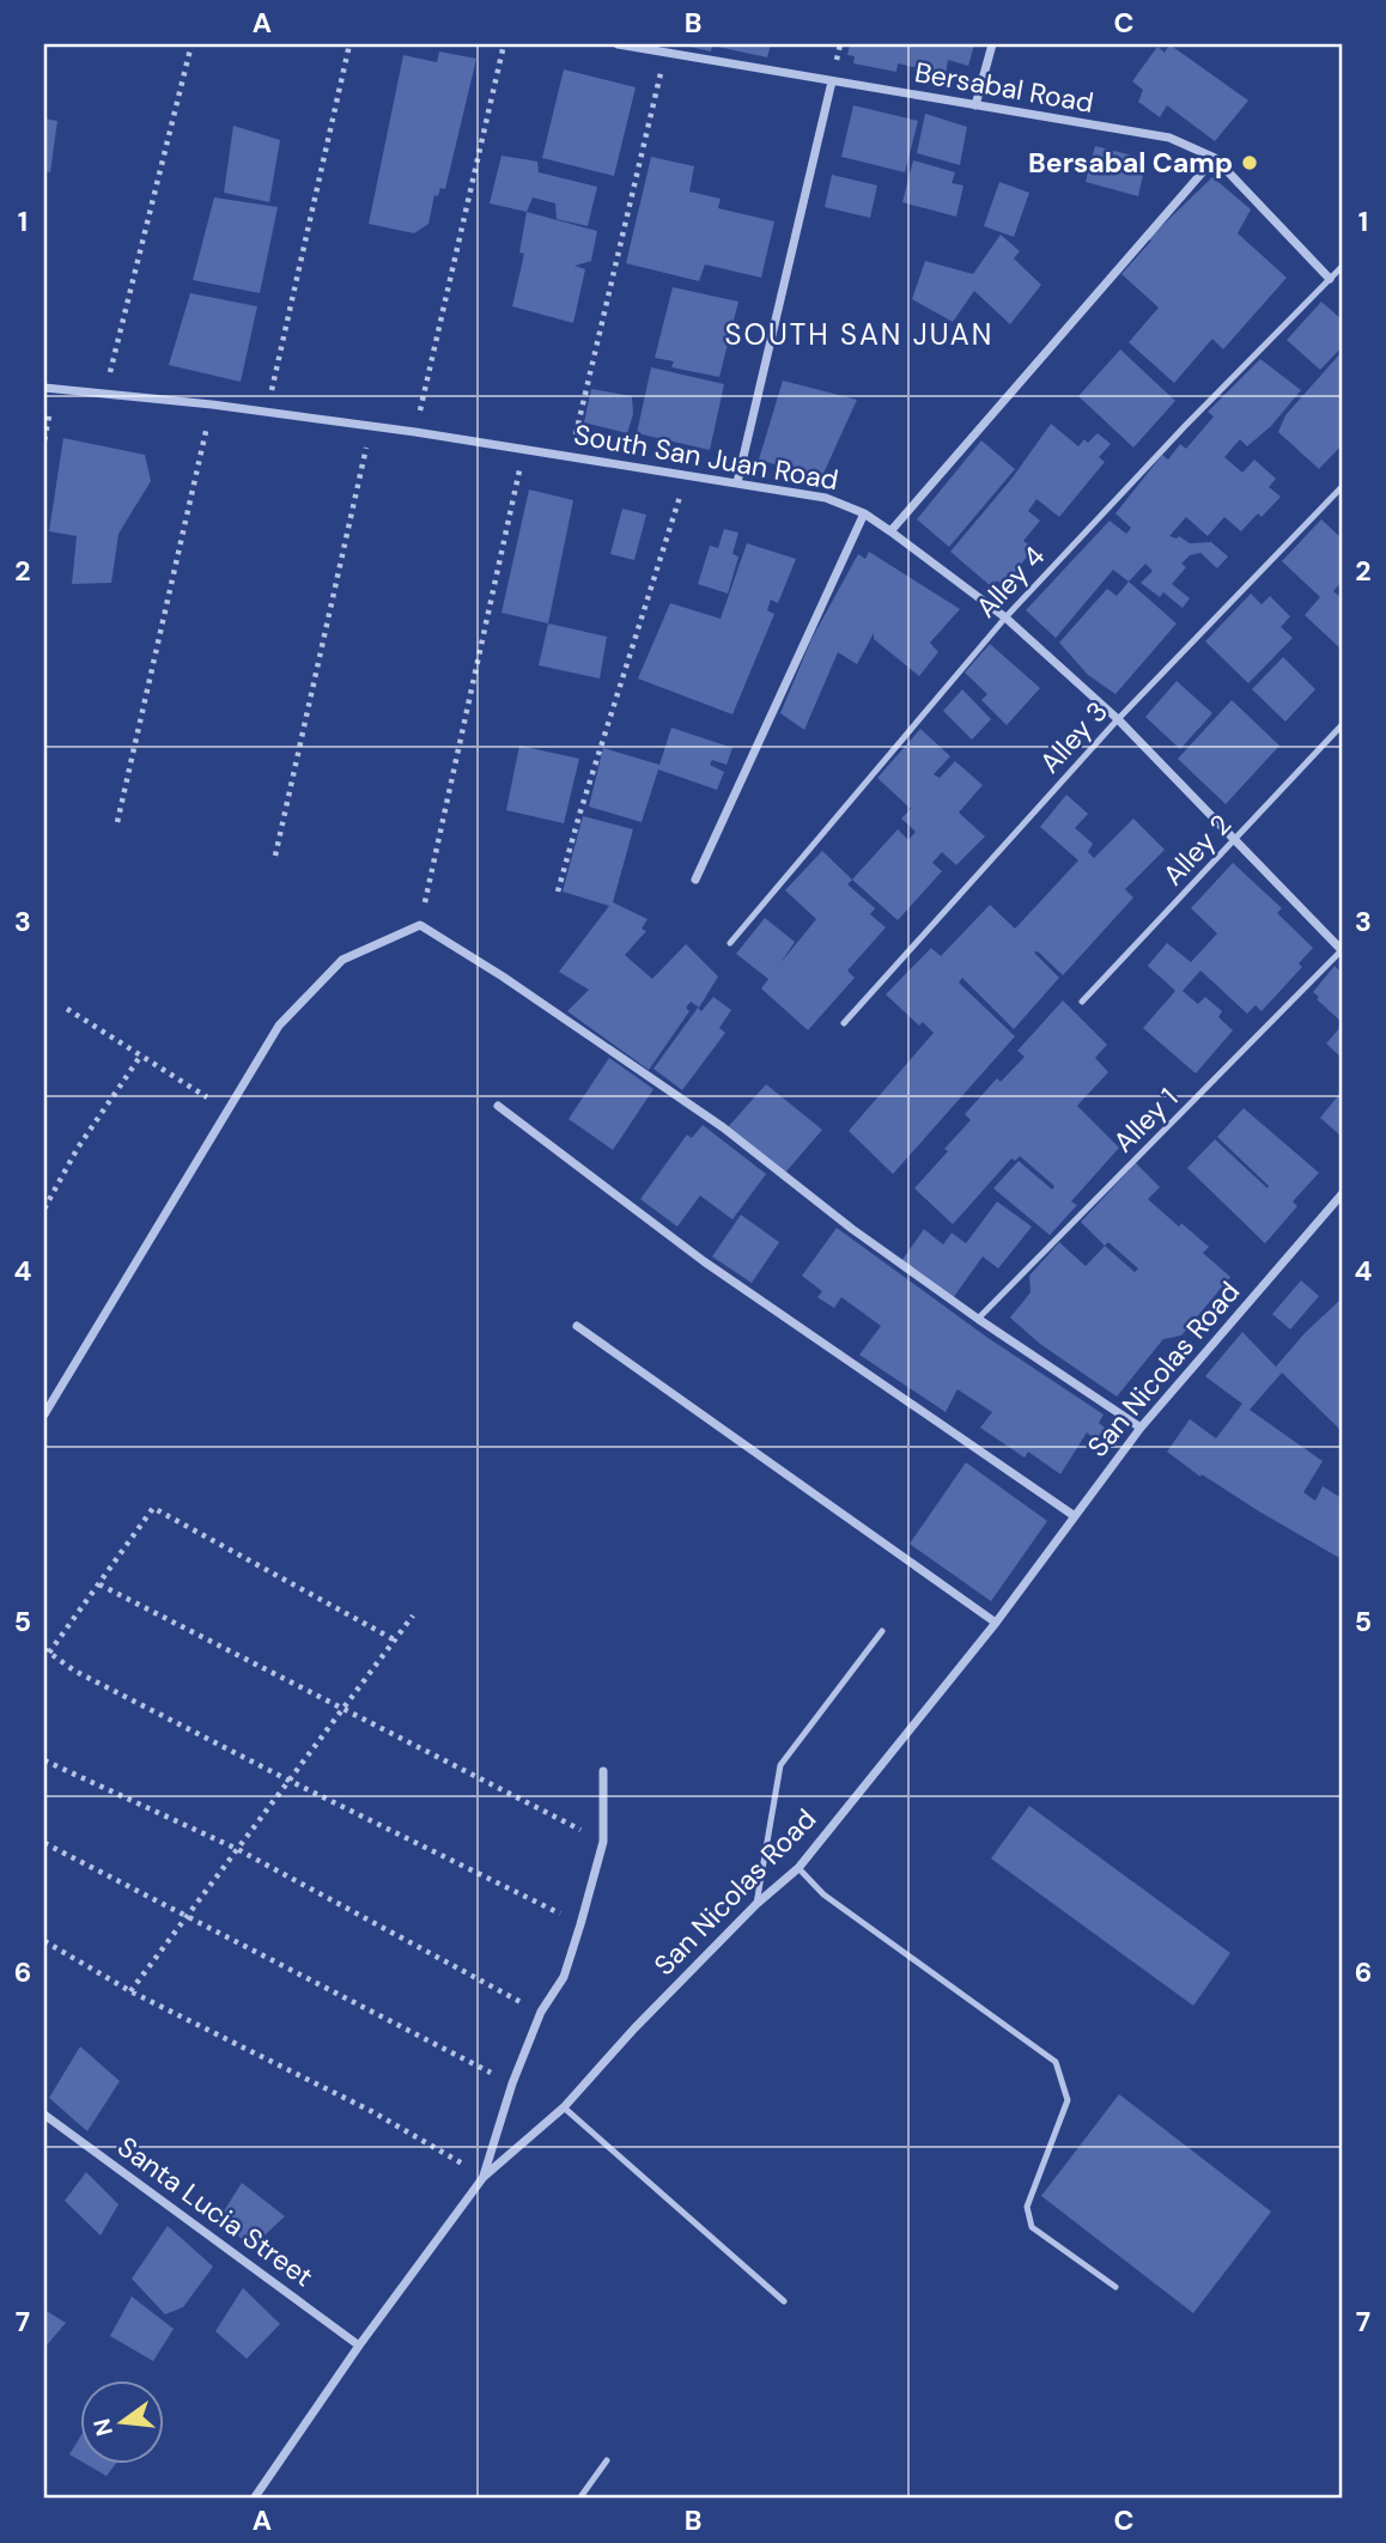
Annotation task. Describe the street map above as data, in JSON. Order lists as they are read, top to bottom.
{
  "streets": {
    "street": [
      "Bersabal Road",
      "South San Juan Road",
      "San Nicolas Road",
      "Santa Lucia Street"
    ],
    "lane": [
      "Alley 4",
      "Alley 3",
      "Alley 2",
      "Alley 1"
    ]
  },
  "crossings": [
    ["Bersabal Road", "Alley 4"],
    ["South San Juan Road", "Alley 4"],
    ["South San Juan Road", "Alley 3"],
    ["South San Juan Road", "Alley 2"],
    ["South San Juan Road", "Alley 1"],
    ["San Nicolas Road", "Santa Lucia Street"]
  ],
  "districts": ["SOUTH SAN JUAN"],
  "places": ["Bersabal Camp"],
  "north": "left",
  "grid": {
    "columns": ["A", "B", "C"],
    "rows": [
      "1",
      "2",
      "3",
      "4",
      "5",
      "6",
      "7"
    ]
  }
}
